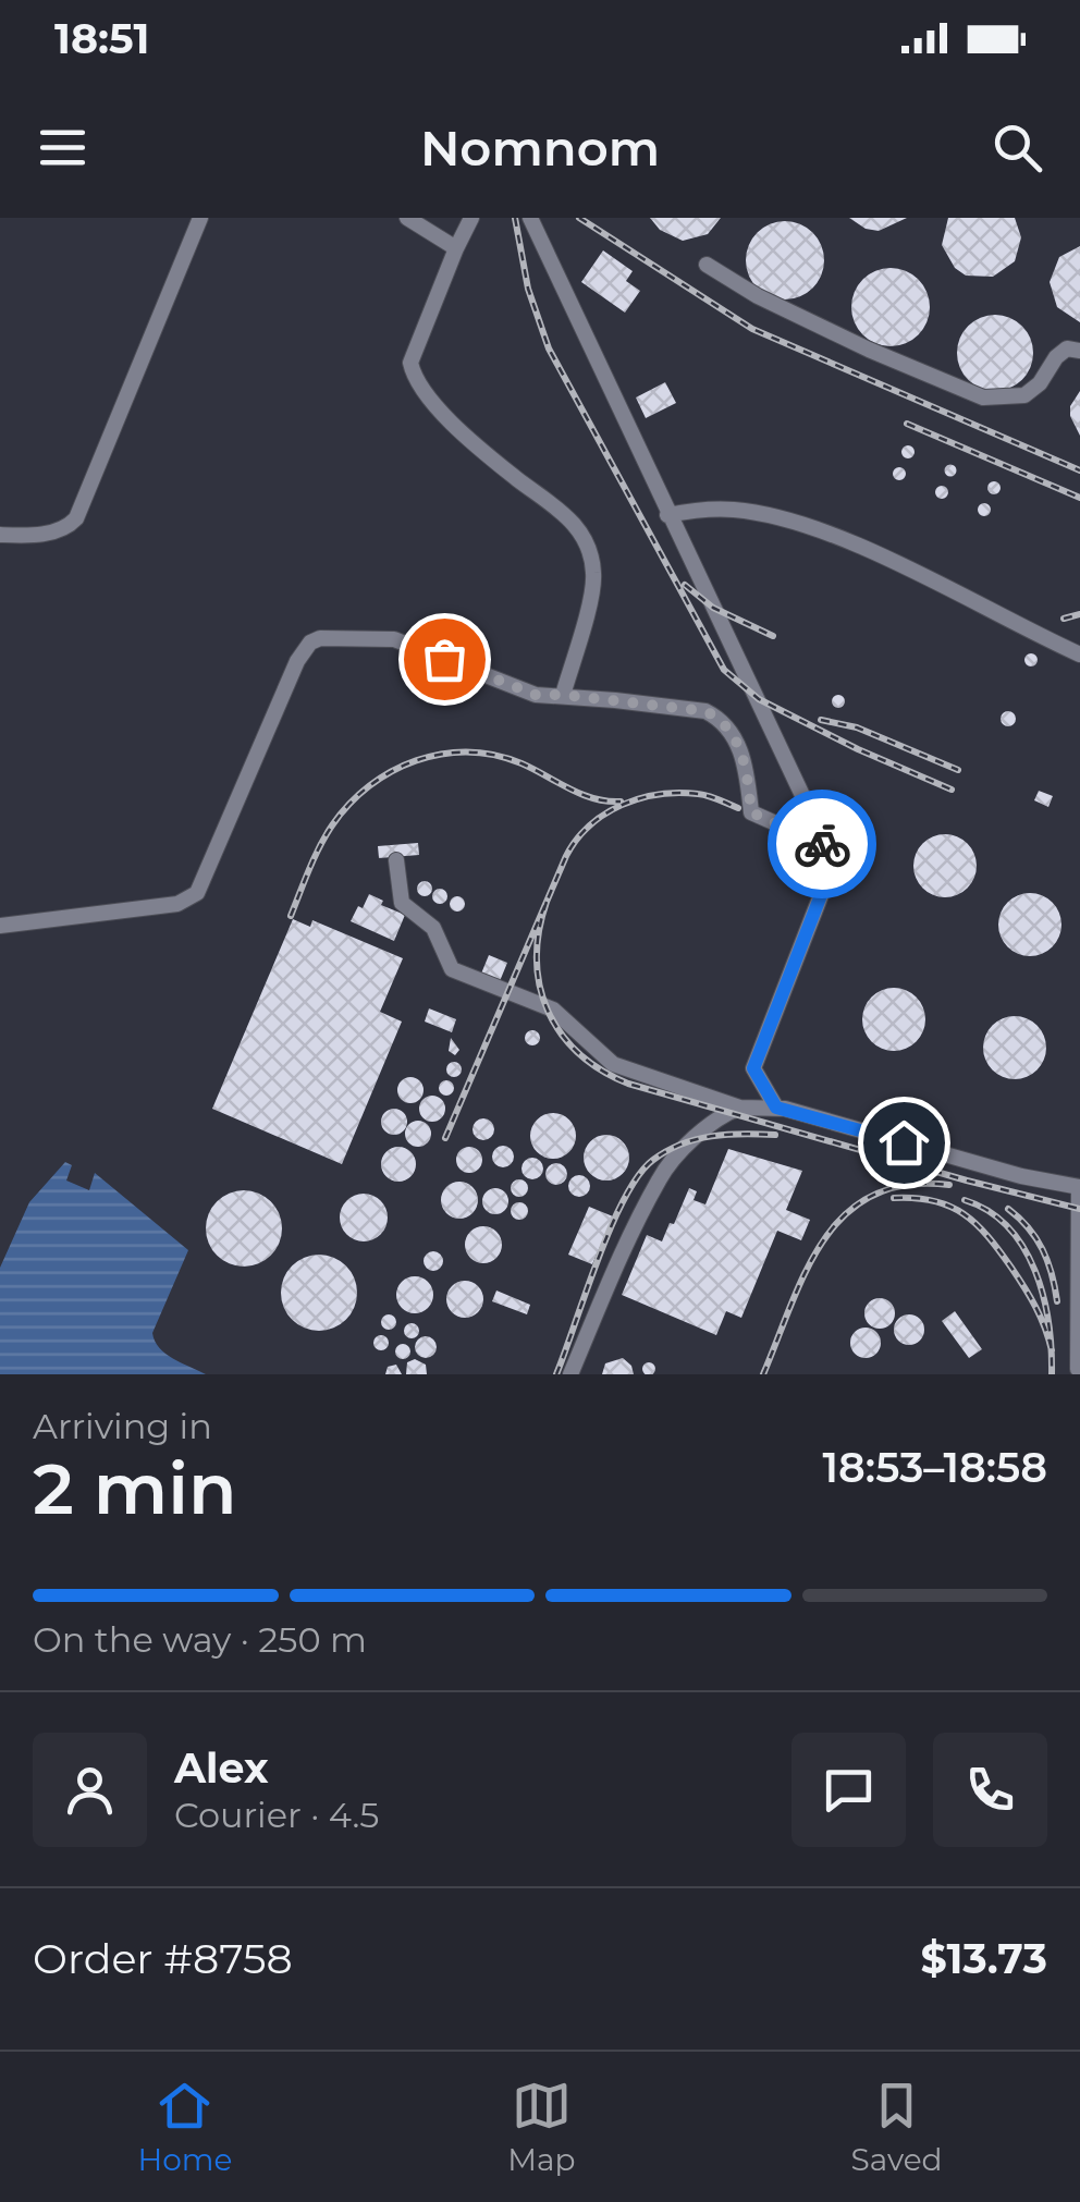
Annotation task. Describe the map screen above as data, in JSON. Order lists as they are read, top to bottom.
{
  "page": {
    "status": "18:51",
    "header": "Nomnom",
    "heading": ["2 min", "Arriving in", "18:53–18:58"],
    "panel": [
      "Alex",
      "Courier · 4.5",
      "Order #8758",
      "$13.73"
    ],
    "bar": "On the way · 250 m",
    "tabs": ["Home", "Map", "Saved"]
  }
}
